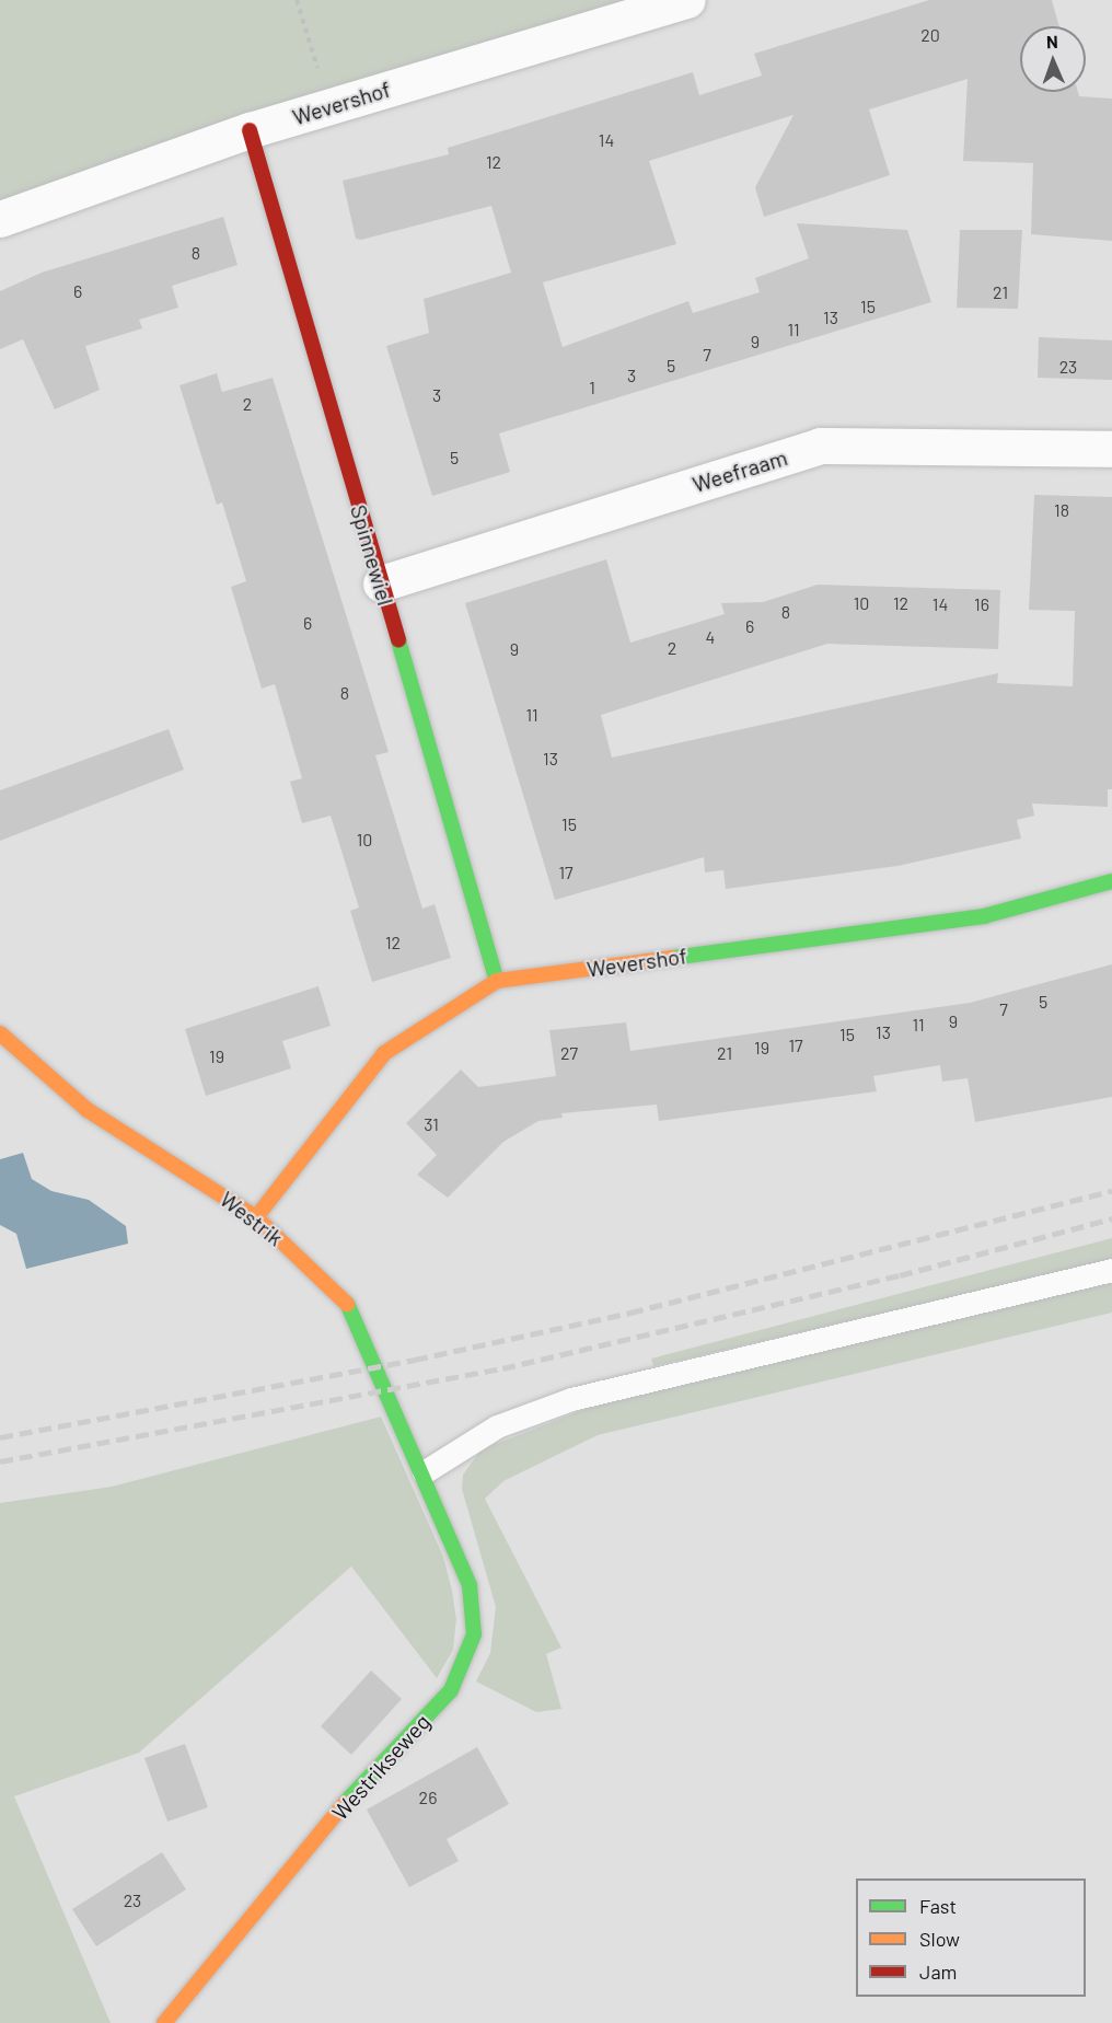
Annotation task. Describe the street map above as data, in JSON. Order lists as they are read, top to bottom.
{
  "streets": {
    "street": [
      "Wevershof",
      "Weefraam",
      "Spinnewiel",
      "Westrik",
      "Westrikseweg"
    ]
  },
  "crossings": [
    ["Wevershof", "Spinnewiel"],
    ["Wevershof", "Westrik"],
    ["Weefraam", "Spinnewiel"],
    ["Westrik", "Westrikseweg"]
  ],
  "house_numbers": [
    "20",
    "14",
    "12",
    "8",
    "6",
    "21",
    "15",
    "13",
    "11",
    "9",
    "7",
    "5",
    "23",
    "3",
    "1",
    "3",
    "2",
    "5",
    "18",
    "10",
    "12",
    "14",
    "16",
    "8",
    "6",
    "6",
    "4",
    "2",
    "9",
    "8",
    "11",
    "13",
    "15",
    "10",
    "17",
    "12",
    "5",
    "7",
    "9",
    "11",
    "13",
    "15",
    "17",
    "19",
    "27",
    "21",
    "19",
    "31",
    "26",
    "23"
  ],
  "legend": ["Fast", "Slow", "Jam"],
  "north": "top"
}
